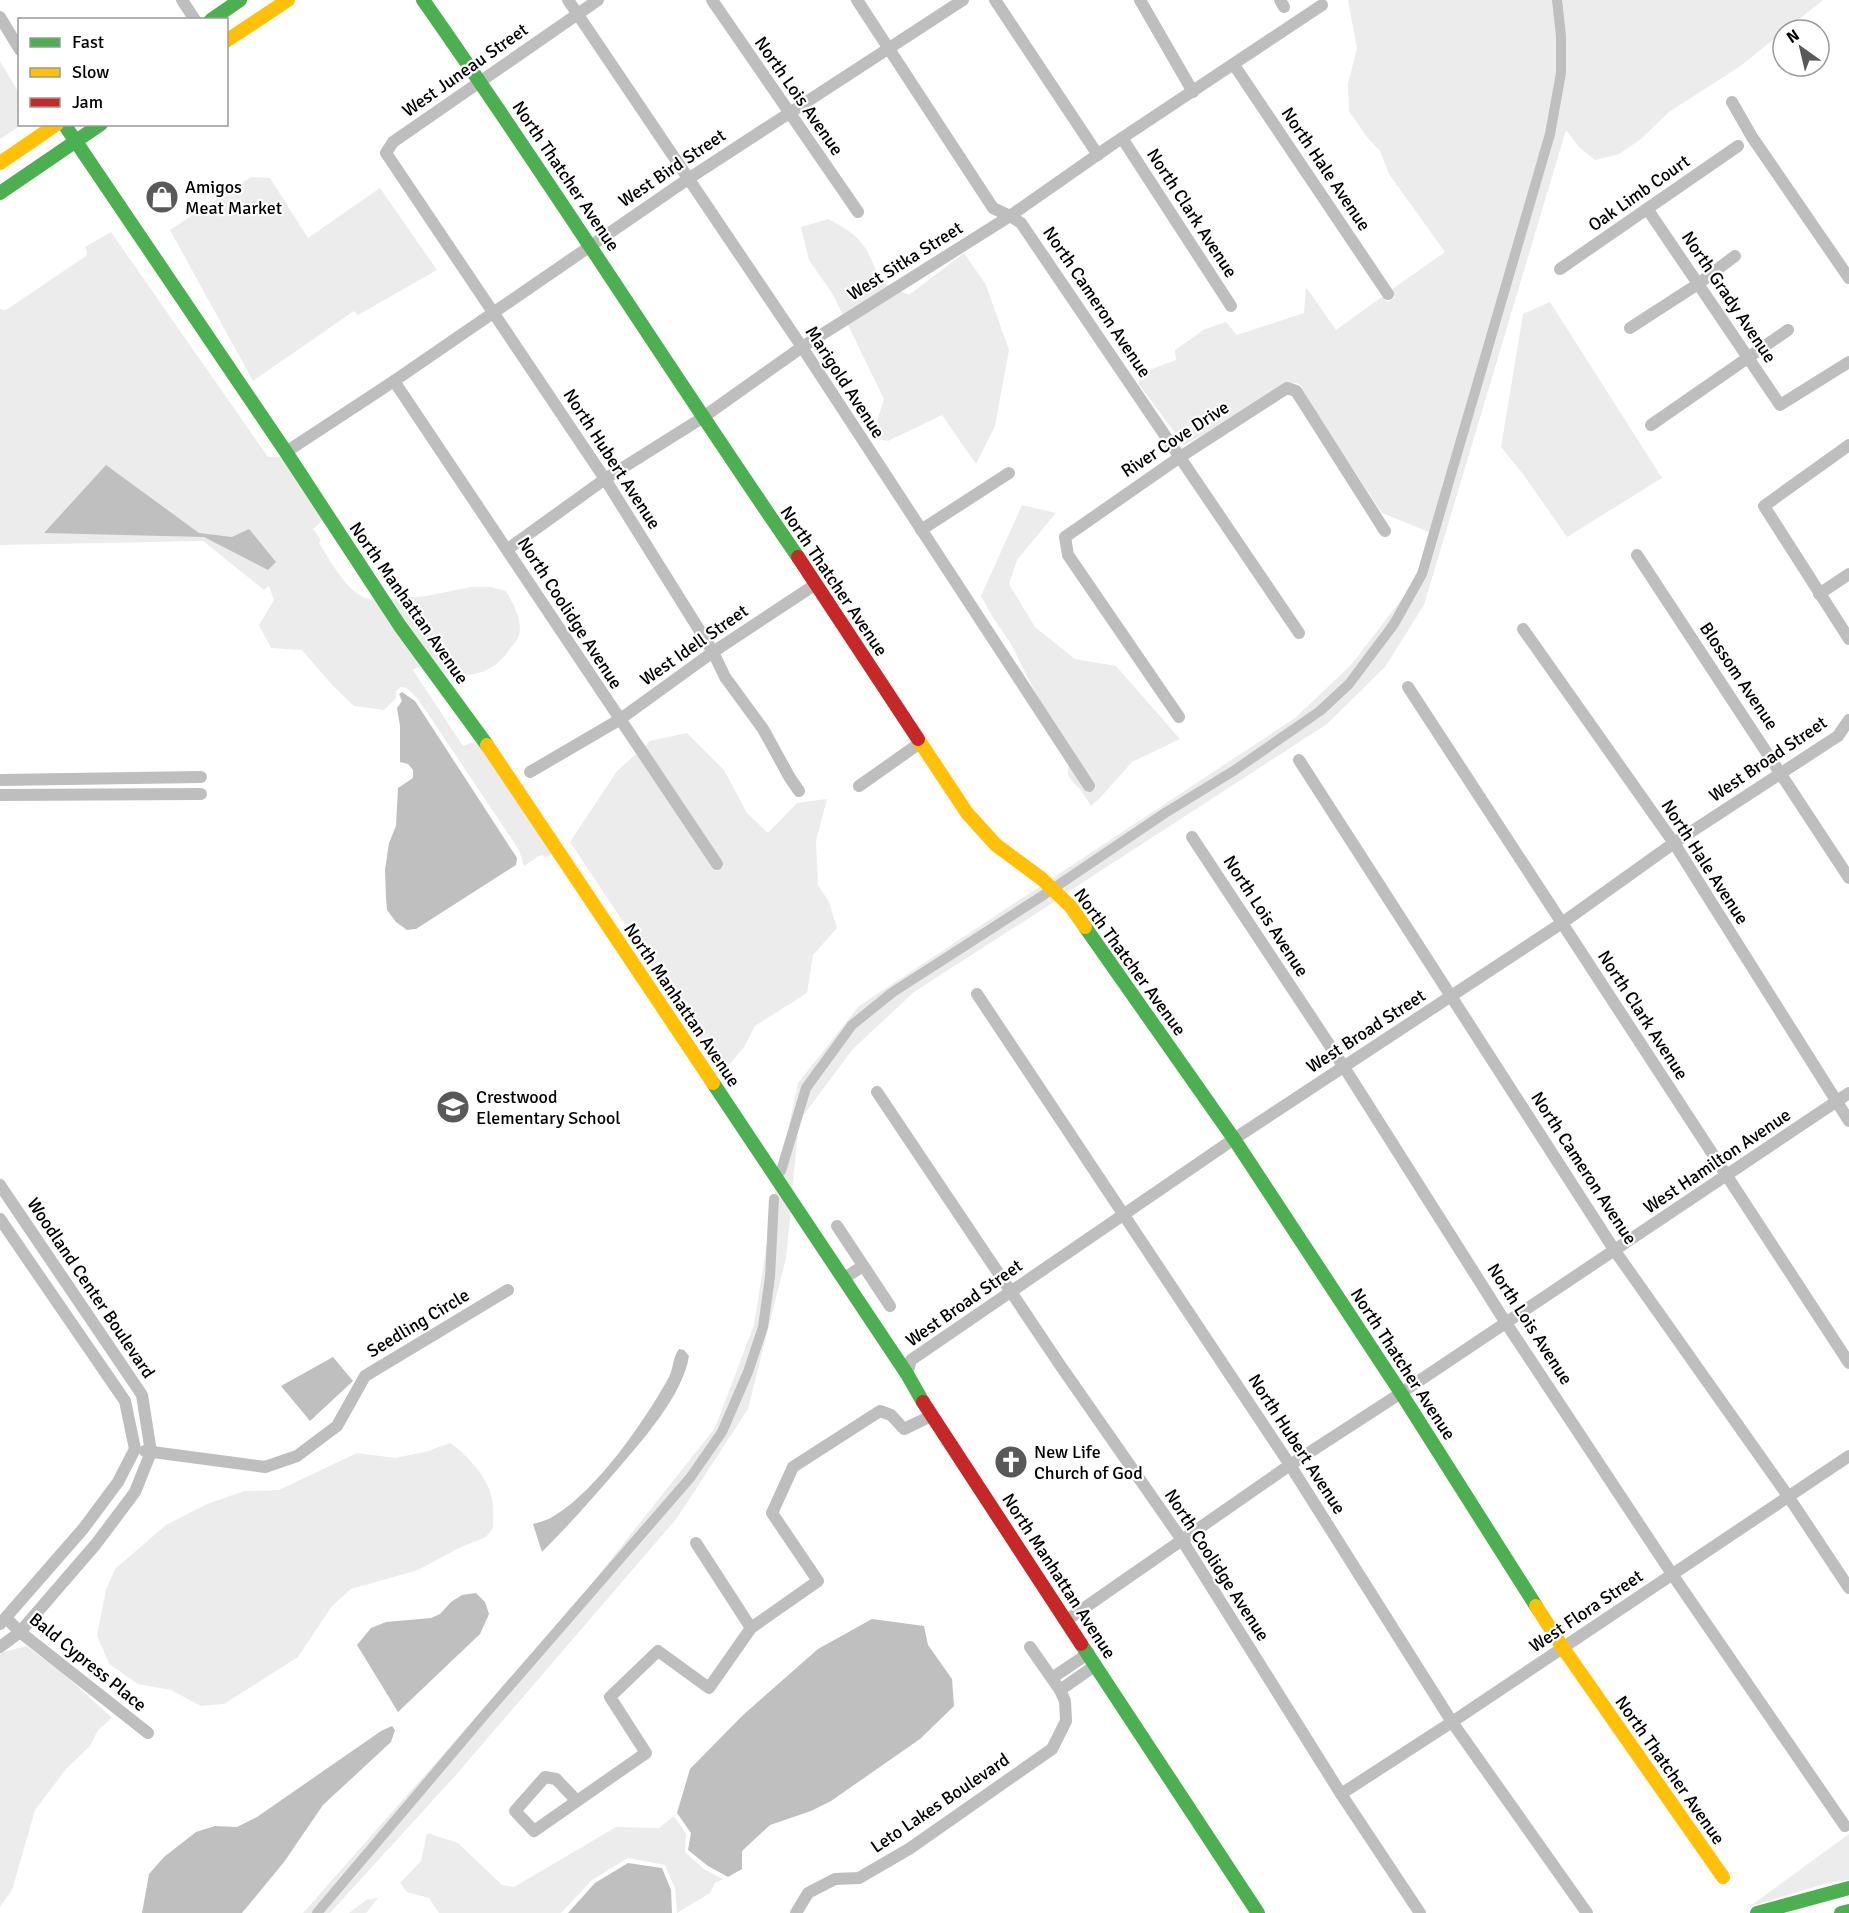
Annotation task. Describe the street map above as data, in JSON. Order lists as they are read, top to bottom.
{
  "streets": {
    "street": [
      "West Juneau Street",
      "North Lois Avenue",
      "West Bird Street",
      "North Hale Avenue",
      "North Thatcher Avenue",
      "Oak Limb Court",
      "North Clark Avenue",
      "West Sitka Street",
      "North Grady Avenue",
      "North Cameron Avenue",
      "Marigold Avenue",
      "River Cove Drive",
      "North Hubert Avenue",
      "North Manhattan Avenue",
      "North Coolidge Avenue",
      "West Idell Street",
      "Blossom Avenue",
      "West Broad Street",
      "West Hamilton Avenue",
      "Woodland Center Boulevard",
      "Seedling Circle",
      "West Flora Street",
      "Bald Cypress Place",
      "Leto Lakes Boulevard"
    ]
  },
  "crossings": [
    ["West Juneau Street", "North Thatcher Avenue"],
    ["West Juneau Street", "Marigold Avenue"],
    ["West Juneau Street", "North Hubert Avenue"],
    ["North Lois Avenue", "West Bird Street"],
    ["North Lois Avenue", "West Broad Street"],
    ["North Lois Avenue", "West Hamilton Avenue"],
    ["North Lois Avenue", "West Flora Street"],
    ["West Bird Street", "North Thatcher Avenue"],
    ["West Bird Street", "North Cameron Avenue"],
    ["West Bird Street", "Marigold Avenue"],
    ["West Bird Street", "North Hubert Avenue"],
    ["West Bird Street", "North Manhattan Avenue"],
    ["West Bird Street", "North Coolidge Avenue"],
    ["North Hale Avenue", "West Sitka Street"],
    ["North Hale Avenue", "West Broad Street"],
    ["North Hale Avenue", "West Hamilton Avenue"],
    ["North Thatcher Avenue", "West Sitka Street"],
    ["North Thatcher Avenue", "West Idell Street"],
    ["North Thatcher Avenue", "West Broad Street"],
    ["North Thatcher Avenue", "West Hamilton Avenue"],
    ["North Thatcher Avenue", "West Flora Street"],
    ["Oak Limb Court", "North Grady Avenue"],
    ["North Clark Avenue", "West Sitka Street"],
    ["North Clark Avenue", "West Broad Street"],
    ["North Clark Avenue", "West Hamilton Avenue"],
    ["West Sitka Street", "North Cameron Avenue"],
    ["West Sitka Street", "Marigold Avenue"],
    ["West Sitka Street", "North Hubert Avenue"],
    ["West Sitka Street", "North Coolidge Avenue"],
    ["North Cameron Avenue", "River Cove Drive"],
    ["North Cameron Avenue", "West Broad Street"],
    ["North Cameron Avenue", "West Hamilton Avenue"],
    ["North Cameron Avenue", "West Flora Street"],
    ["North Hubert Avenue", "West Idell Street"],
    ["North Hubert Avenue", "West Broad Street"],
    ["North Hubert Avenue", "West Hamilton Avenue"],
    ["North Hubert Avenue", "West Flora Street"],
    ["North Manhattan Avenue", "West Broad Street"],
    ["North Manhattan Avenue", "West Hamilton Avenue"],
    ["North Coolidge Avenue", "West Idell Street"],
    ["North Coolidge Avenue", "West Broad Street"],
    ["North Coolidge Avenue", "West Hamilton Avenue"],
    ["North Coolidge Avenue", "West Flora Street"],
    ["Blossom Avenue", "West Broad Street"],
    ["Woodland Center Boulevard", "Seedling Circle"]
  ],
  "places": {
    "shop": ["Amigos Meat Market"],
    "school or university": ["Crestwood Elementary School"],
    "church": ["New Life Church of God"]
  },
  "legend": ["Fast", "Slow", "Jam"],
  "north": "top left"
}
